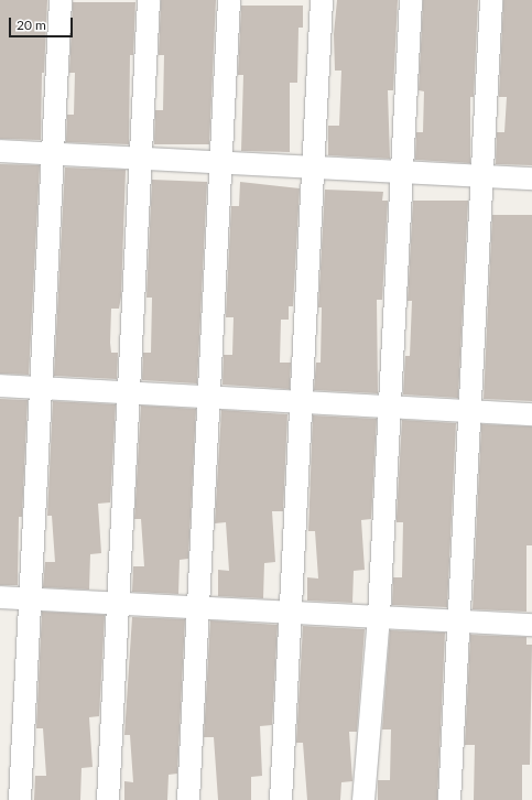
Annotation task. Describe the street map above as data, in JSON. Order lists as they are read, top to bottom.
{
  "scale_bar": "20 m"
}
